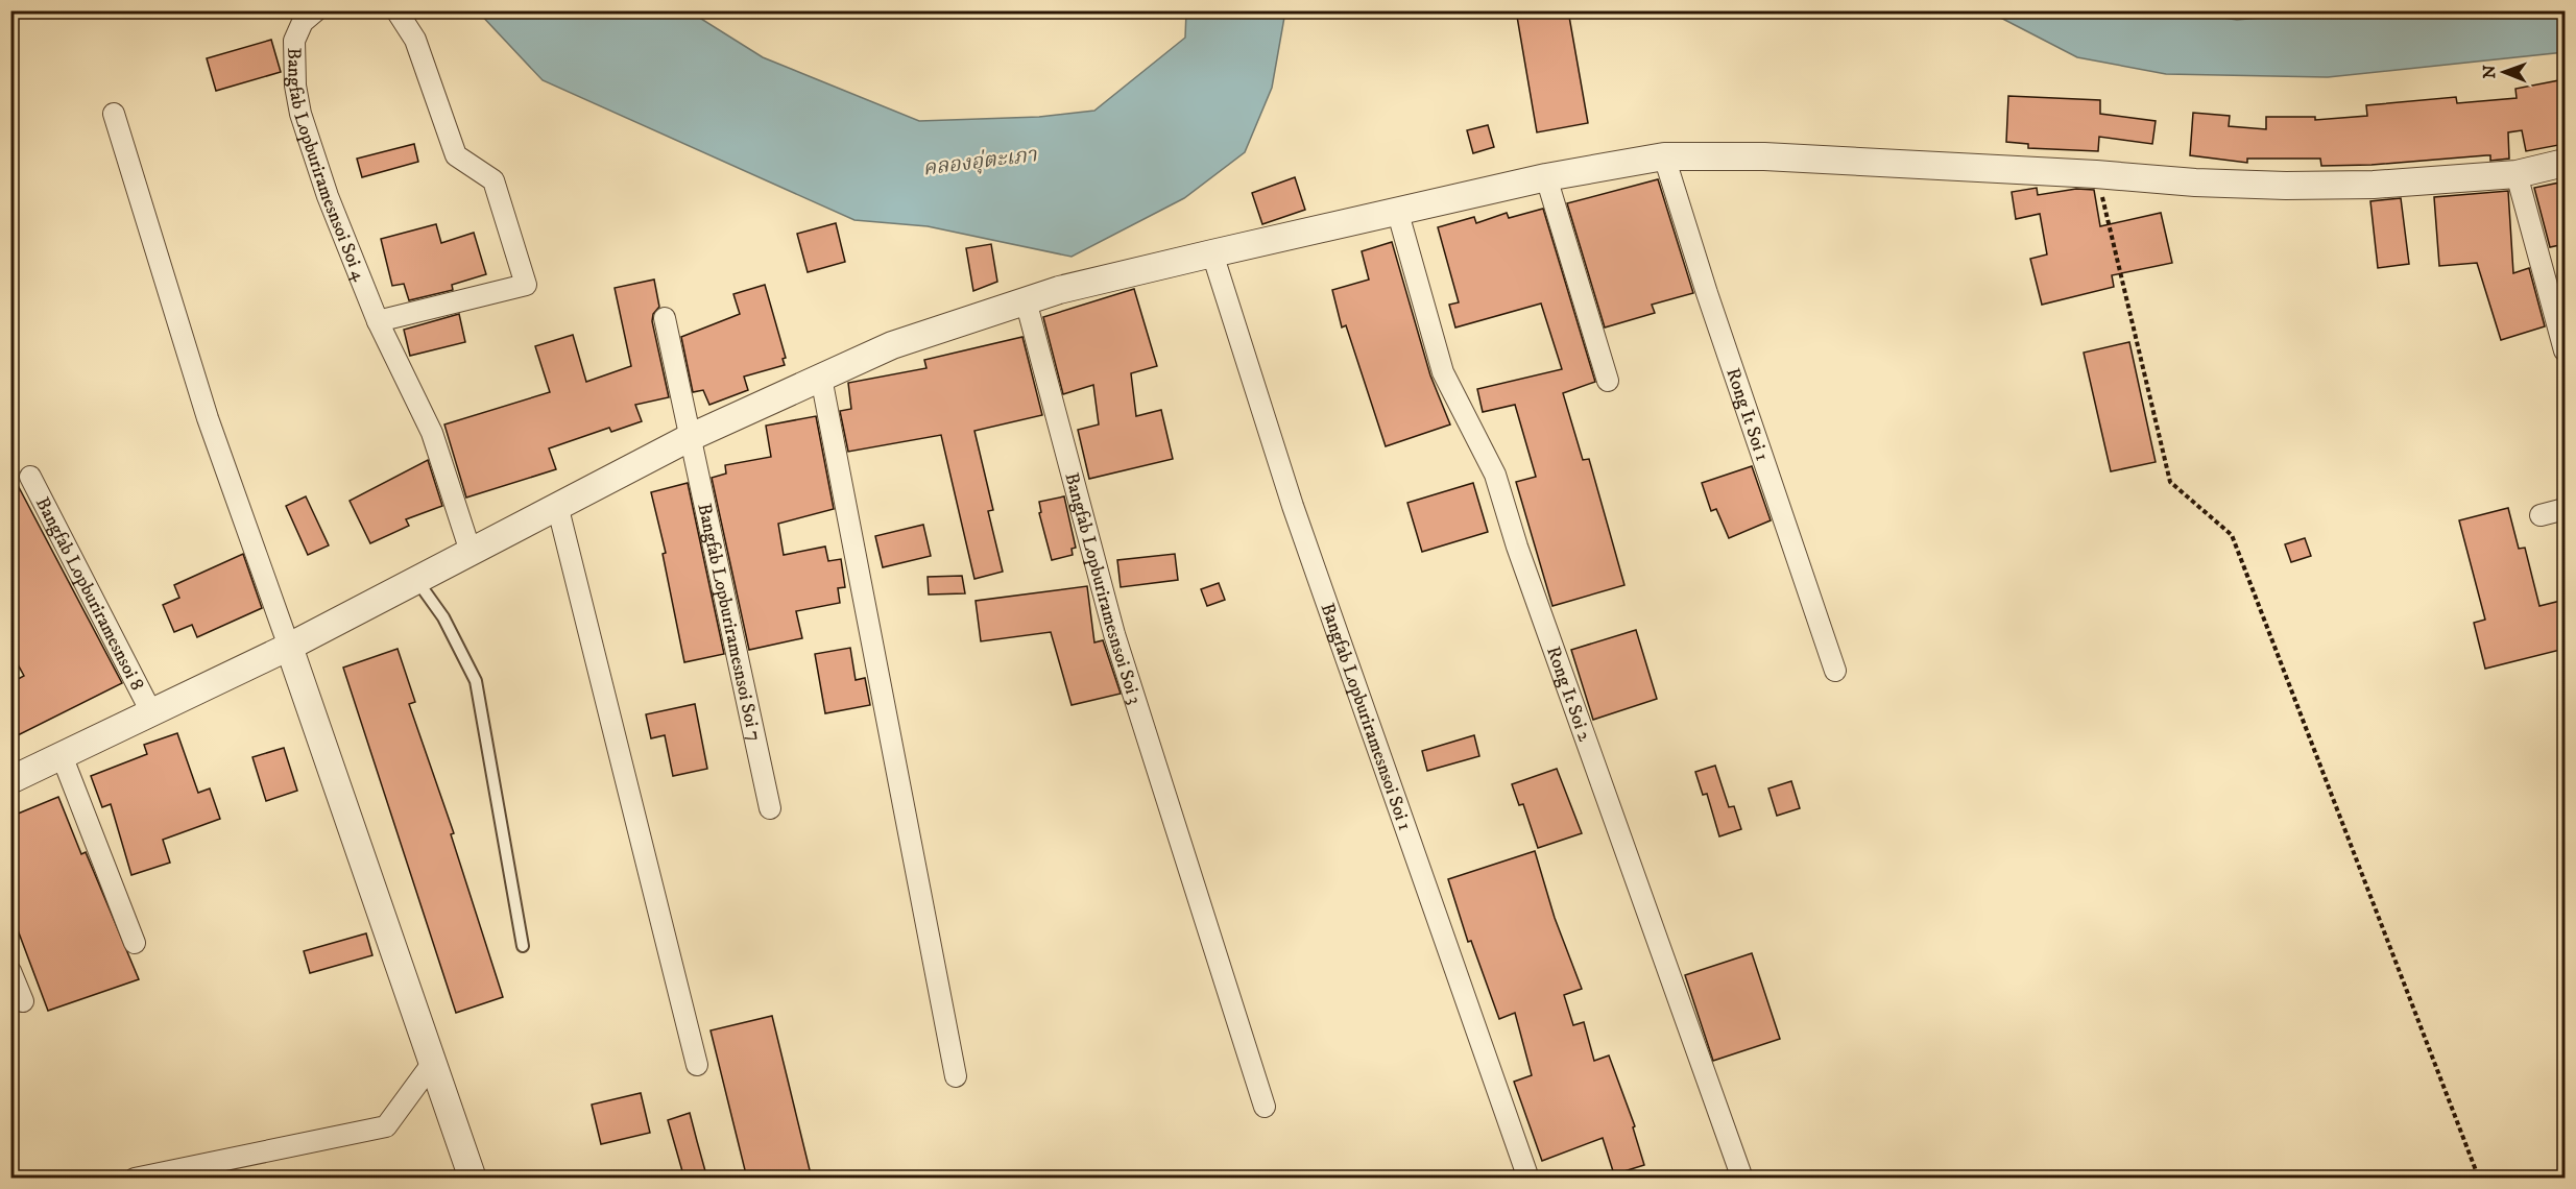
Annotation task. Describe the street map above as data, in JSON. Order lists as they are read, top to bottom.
{
  "streets": {
    "street": [
      "Bangfab Lopburiramesnsoi Soi 4",
      "Rong It Soi 1",
      "Bangfab Lopburiramesnsoi Soi 3",
      "Bangfab Lopburiramesnsoi 8",
      "Bangfab Lopburiramesnsoi Soi 7",
      "Rong It Soi 2",
      "Bangfab Lopburiramesnsoi Soi 1"
    ]
  },
  "water": ["คลองอุ่ตะเภา"],
  "north": "left"
}
